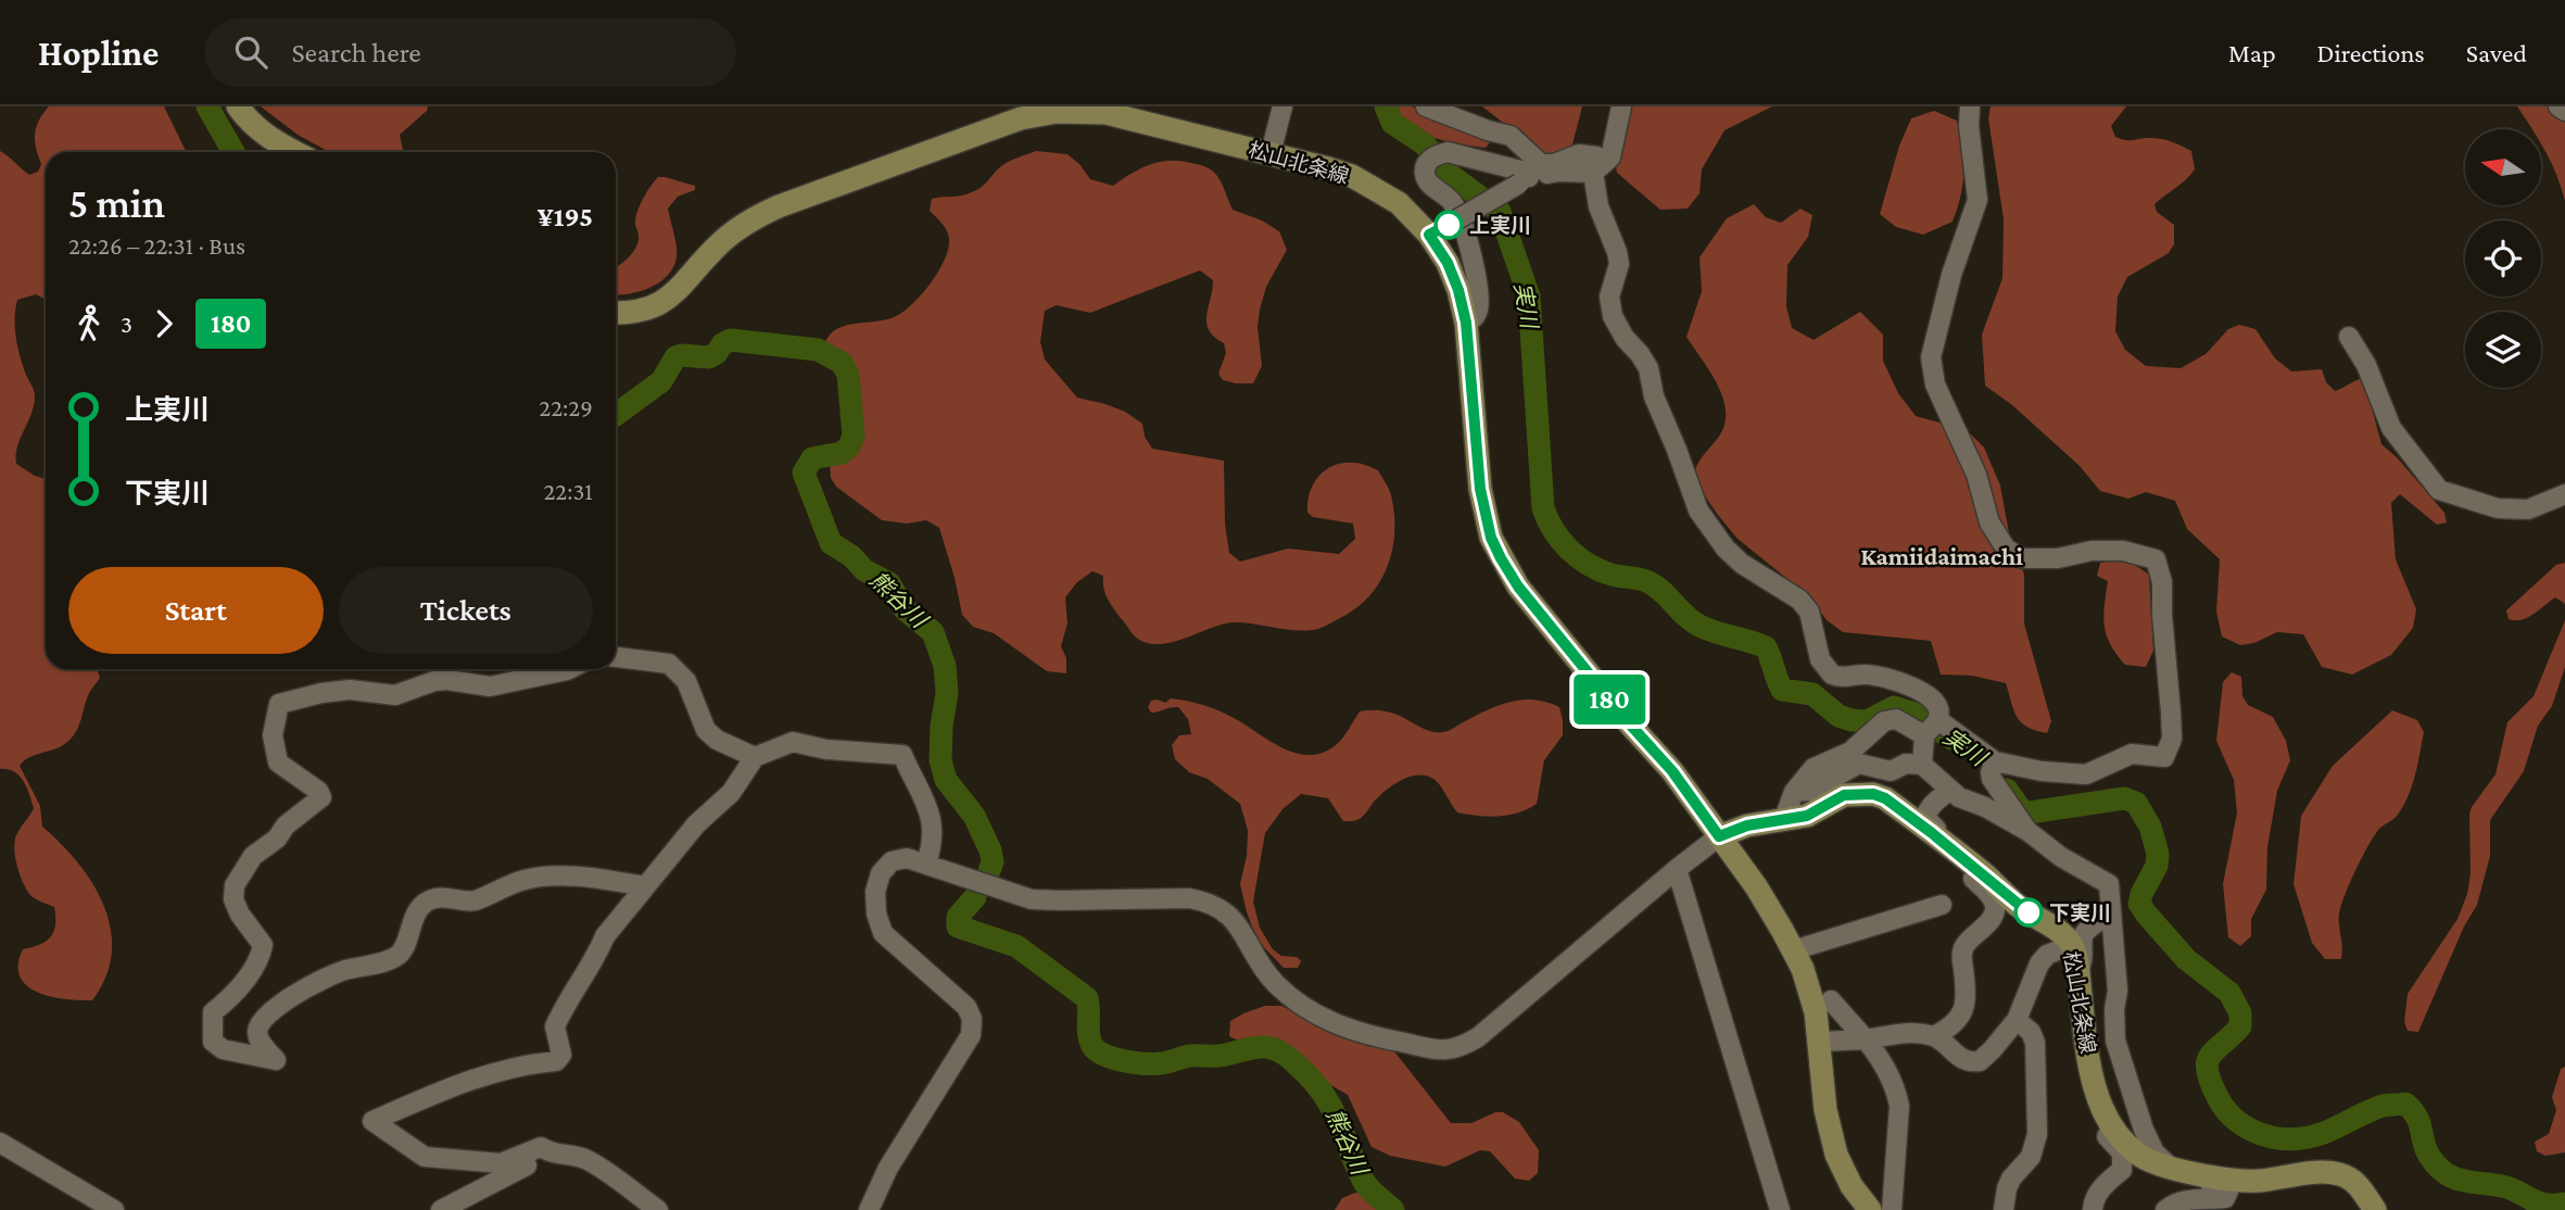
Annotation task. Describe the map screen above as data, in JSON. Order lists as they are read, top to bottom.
{
  "streets": {
    "main road": ["松山北条線"]
  },
  "districts": ["Kamiidaimachi"],
  "water": ["実川", "熊谷川"],
  "places": ["上実川", "下実川"],
  "lines": ["bus line 180"],
  "north": "left",
  "page": {
    "header": "Hopline",
    "search": "Search here",
    "nav": ["Map", "Directions", "Saved"],
    "on_map": "180",
    "heading": ["5 min", "22:26 – 22:31 · Bus", "¥195"],
    "legs": ["3", "180"],
    "list": [
      {
        "name": "上実川",
        "value": "22:29"
      },
      {
        "name": "下実川",
        "value": "22:31"
      }
    ],
    "buttons": ["Start", "Tickets"]
  }
}
